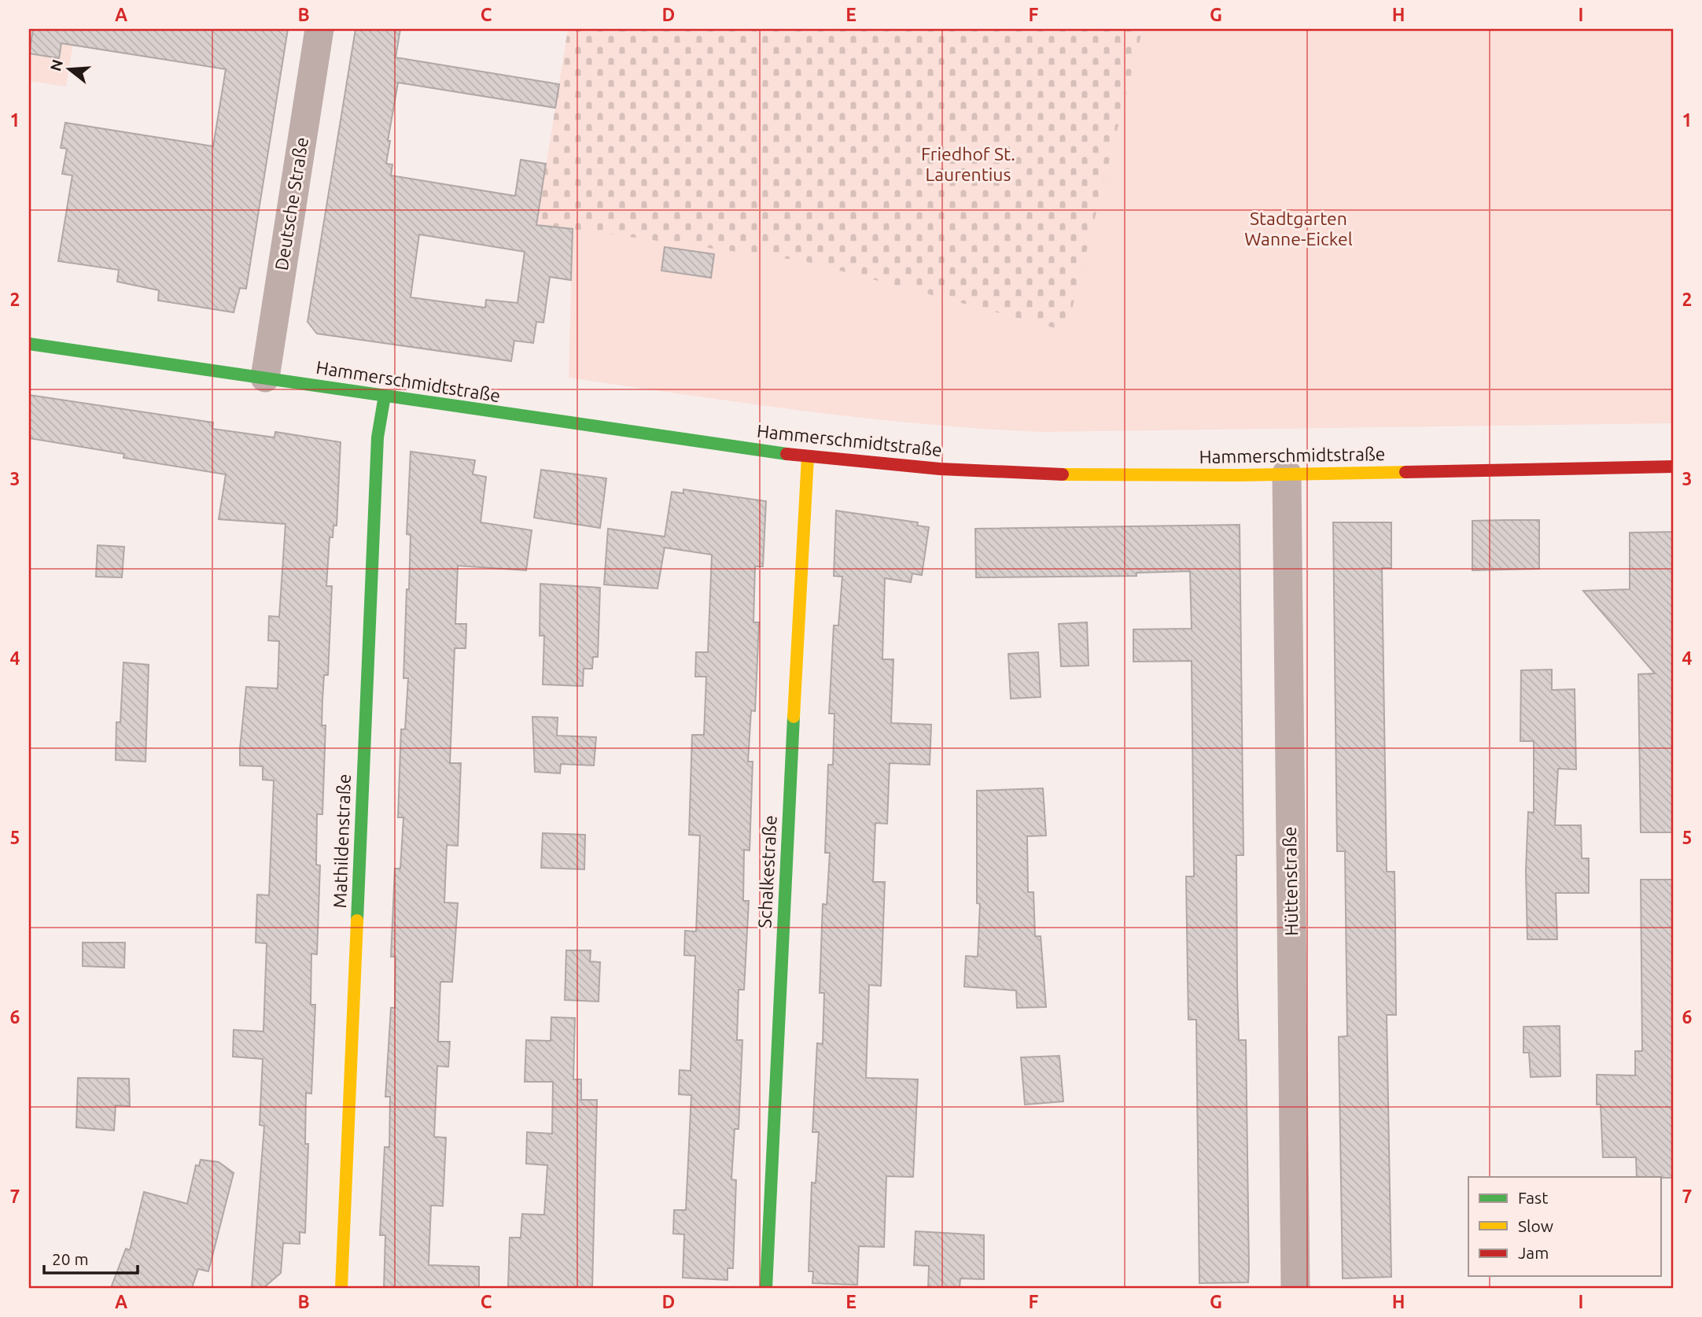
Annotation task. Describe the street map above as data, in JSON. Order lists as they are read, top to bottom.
{
  "streets": {
    "street": [
      "Deutsche Straße",
      "Hammerschmidtstraße",
      "Mathildenstraße",
      "Schalkestraße",
      "Hüttenstraße"
    ]
  },
  "crossings": [
    ["Deutsche Straße", "Hammerschmidtstraße"],
    ["Hammerschmidtstraße", "Mathildenstraße"],
    ["Hammerschmidtstraße", "Schalkestraße"],
    ["Hammerschmidtstraße", "Hüttenstraße"]
  ],
  "parks": ["Friedhof St. Laurentius", "Stadtgarten Wanne-Eickel"],
  "legend": ["Fast", "Slow", "Jam"],
  "scale_bar": "20 m",
  "north": "left",
  "grid": {
    "columns": [
      "A",
      "B",
      "C",
      "D",
      "E",
      "F",
      "G",
      "H",
      "I"
    ],
    "rows": [
      "1",
      "2",
      "3",
      "4",
      "5",
      "6",
      "7"
    ]
  }
}
